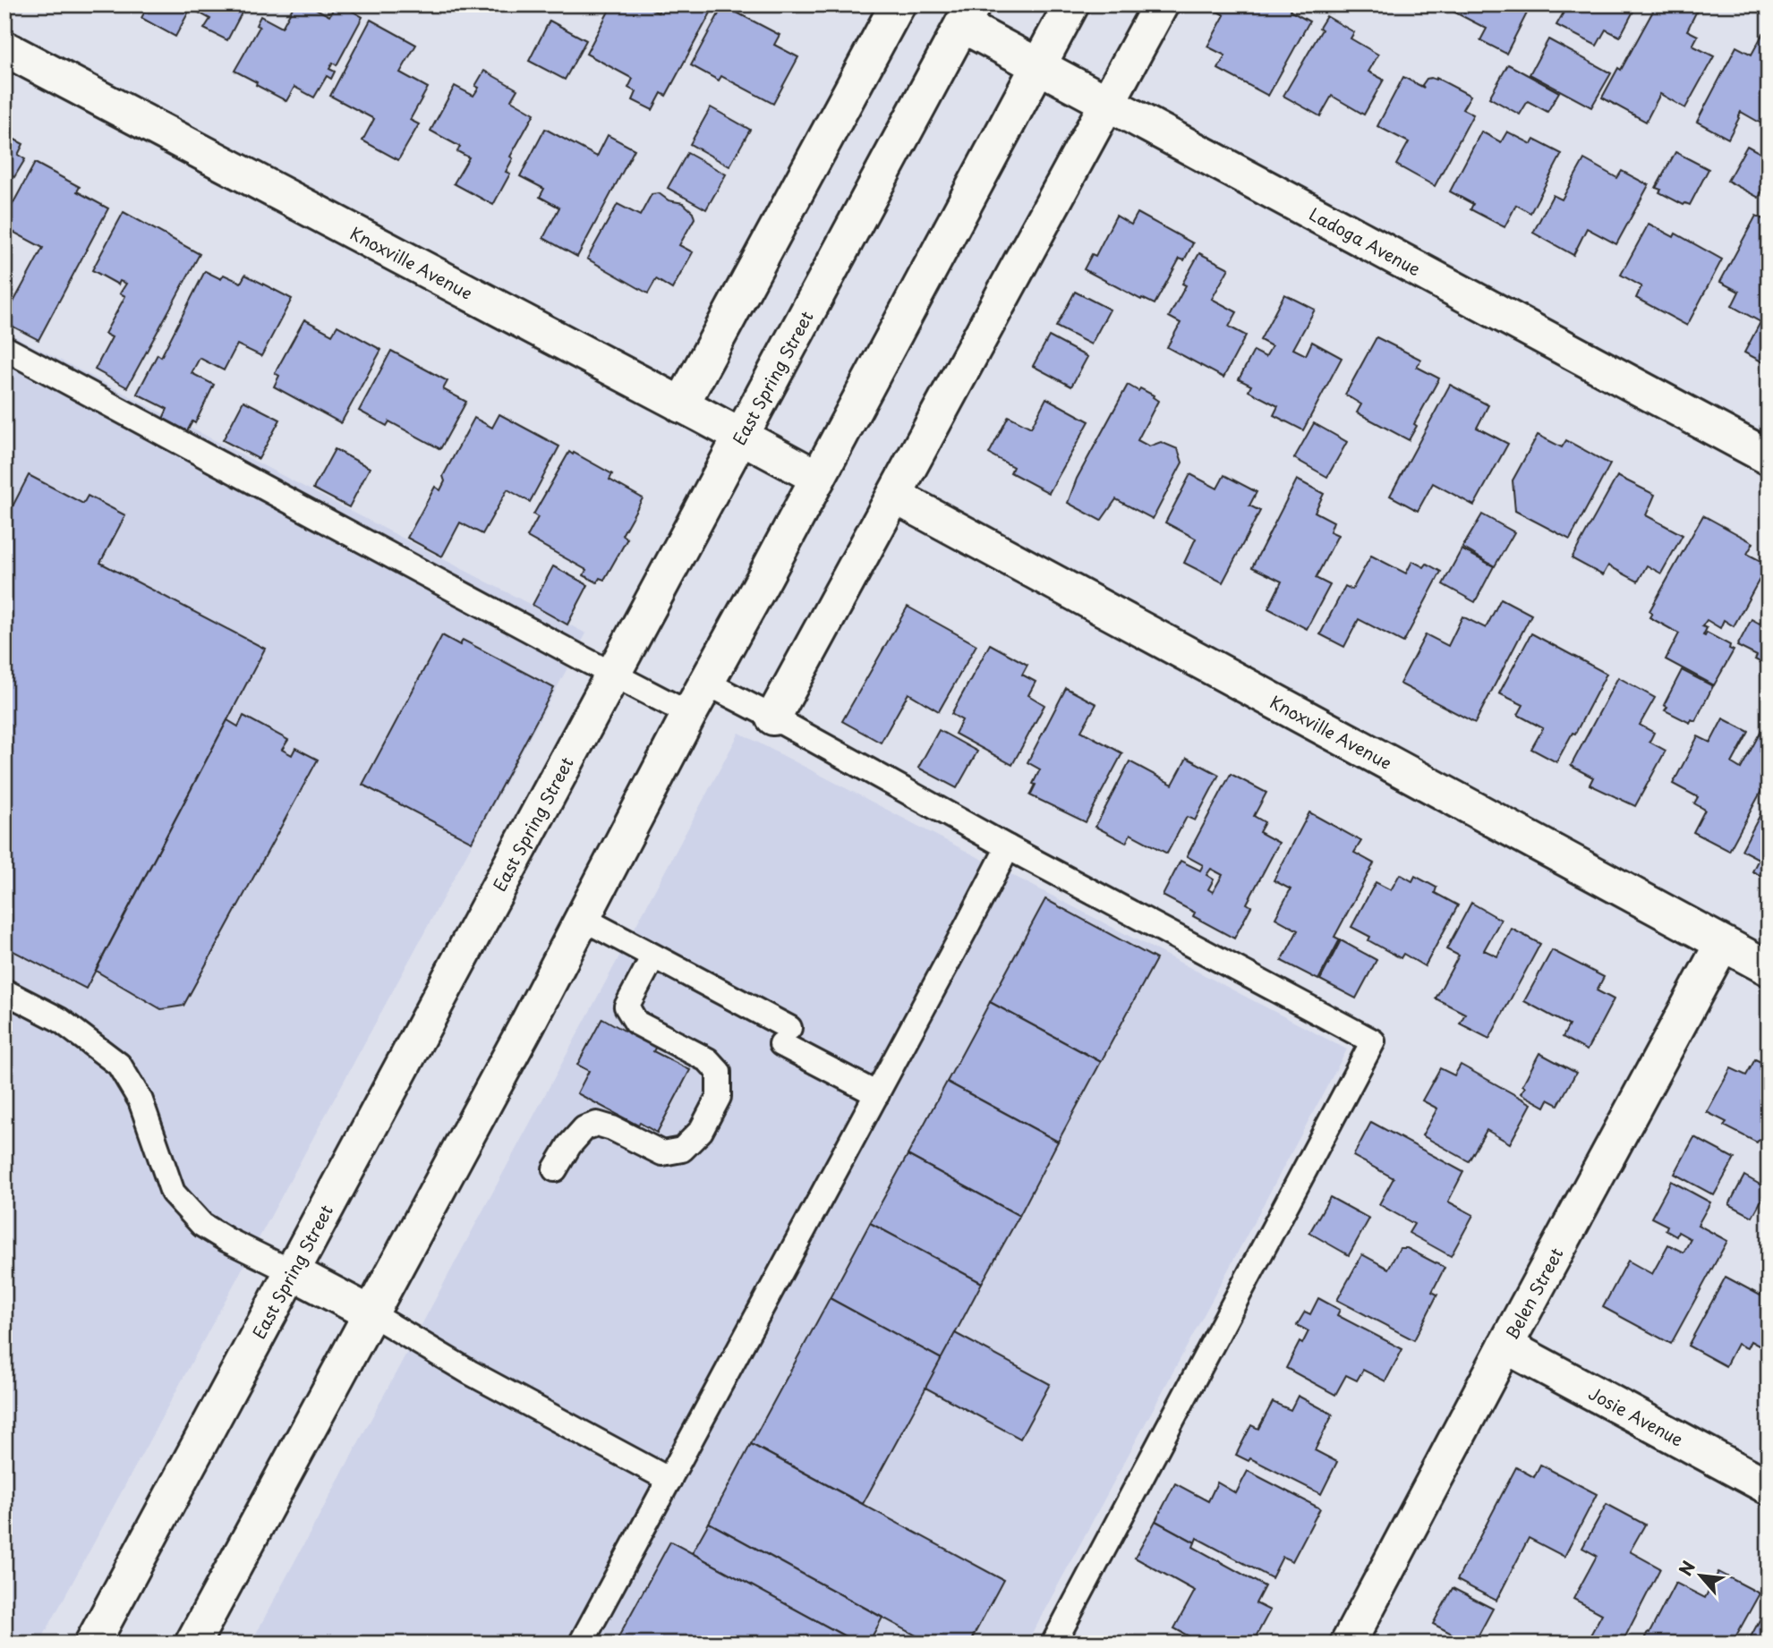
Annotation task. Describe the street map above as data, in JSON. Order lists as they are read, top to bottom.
{
  "streets": {
    "street": [
      "Ladoga Avenue",
      "Knoxville Avenue",
      "East Spring Street",
      "Belen Street",
      "Josie Avenue"
    ]
  },
  "crossings": [
    ["Ladoga Avenue", "East Spring Street"],
    ["Knoxville Avenue", "East Spring Street"],
    ["Knoxville Avenue", "Belen Street"],
    ["Belen Street", "Josie Avenue"]
  ],
  "north": "top left"
}
